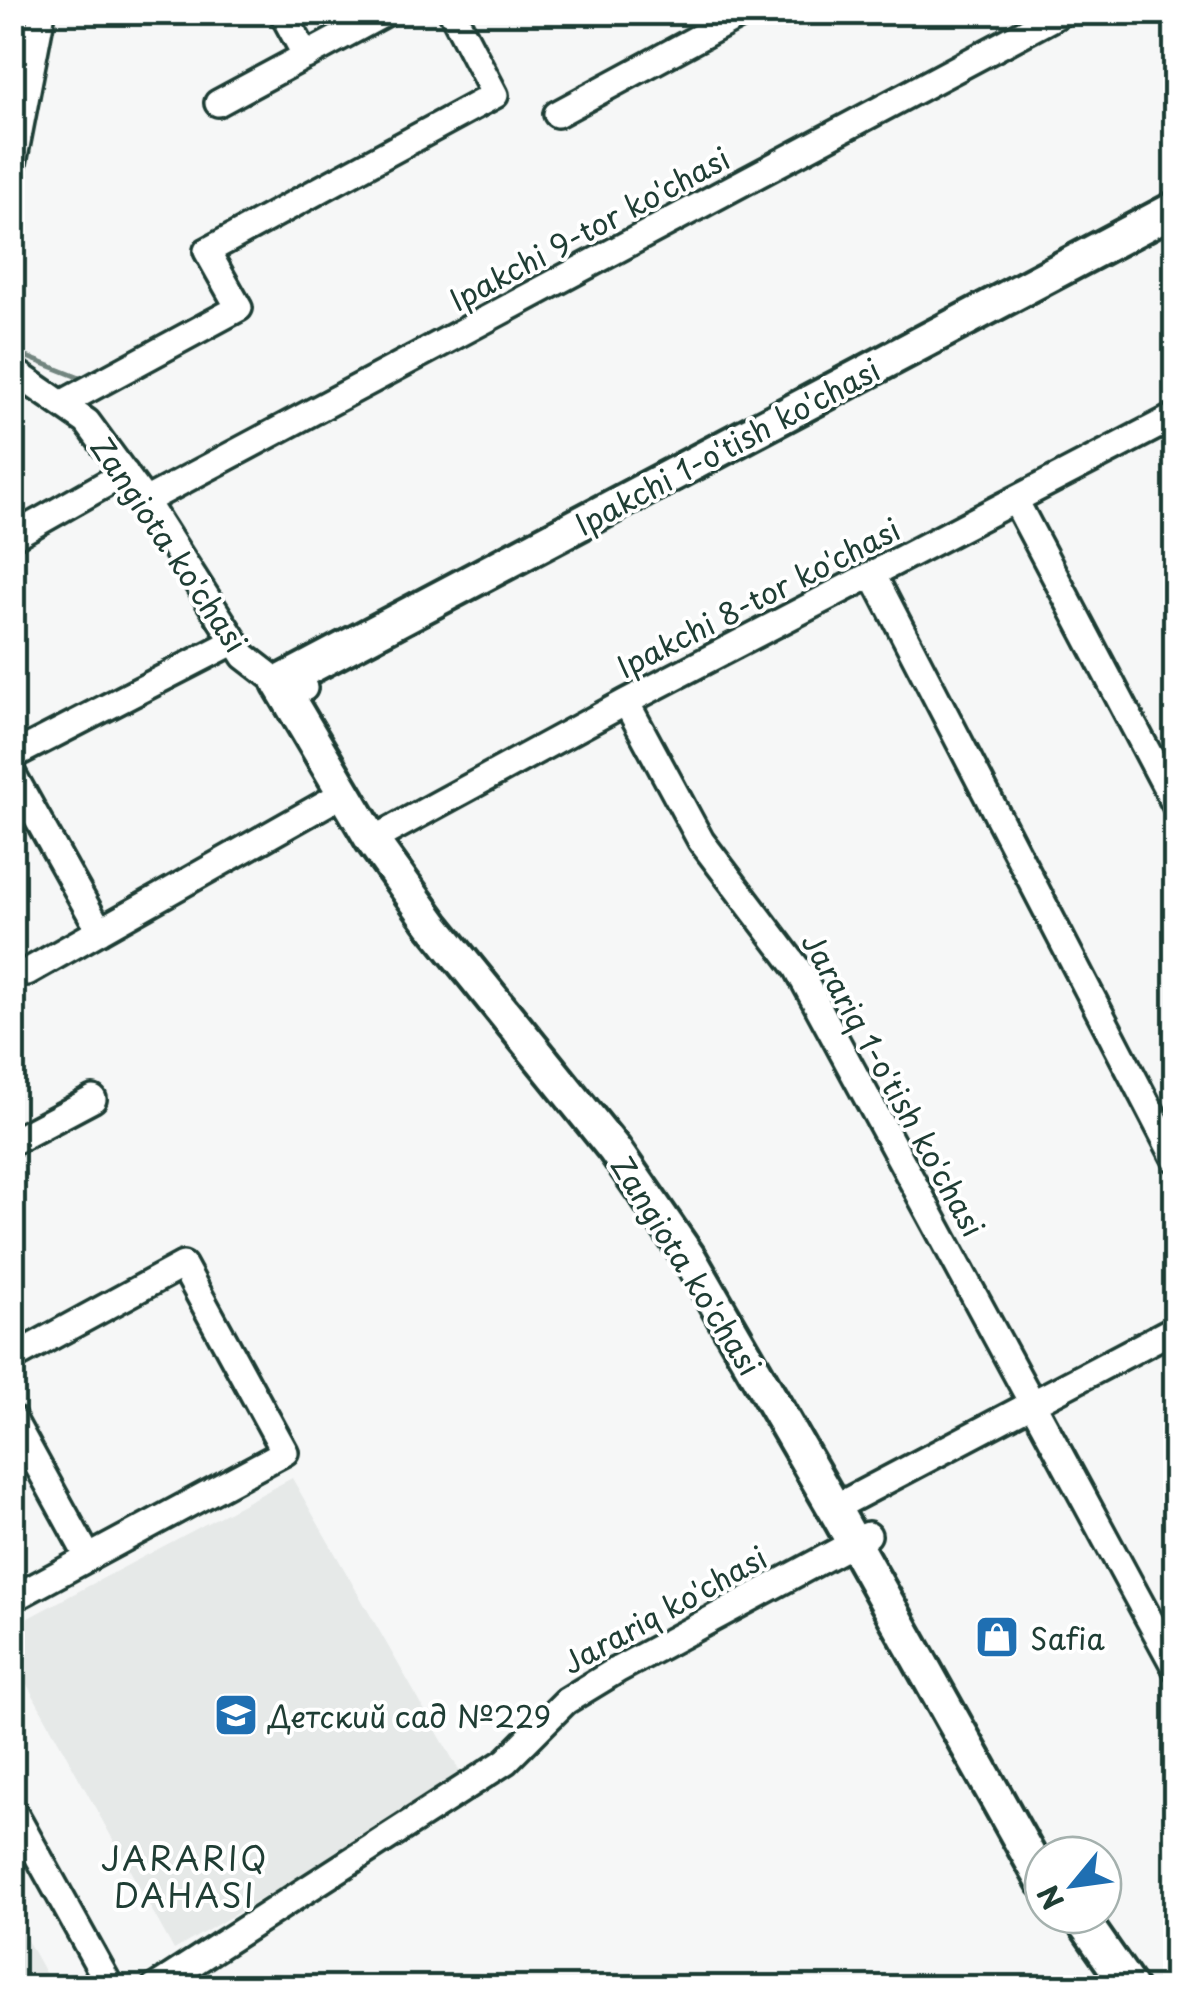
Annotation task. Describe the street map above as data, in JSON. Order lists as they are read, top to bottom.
{
  "streets": {
    "main road": ["Ipakchi 1-o'tish ko'chasi", "Zangiota ko'chasi"],
    "street": [
      "Ipakchi 9-tor ko'chasi",
      "Ipakchi 8-tor ko'chasi",
      "Jarariq 1-o'tish ko'chasi",
      "Jarariq ko'chasi"
    ]
  },
  "crossings": [
    ["Ipakchi 9-tor ko'chasi", "Zangiota ko'chasi"],
    ["Ipakchi 1-o'tish ko'chasi", "Zangiota ko'chasi"],
    ["Zangiota ko'chasi", "Ipakchi 8-tor ko'chasi"],
    ["Zangiota ko'chasi", "Jarariq ko'chasi"],
    ["Ipakchi 8-tor ko'chasi", "Jarariq 1-o'tish ko'chasi"]
  ],
  "districts": ["JARARIQ DAHASI"],
  "places": {
    "shop": ["Safia"],
    "school or university": ["Детский сад №229"]
  },
  "north": "bottom left"
}
